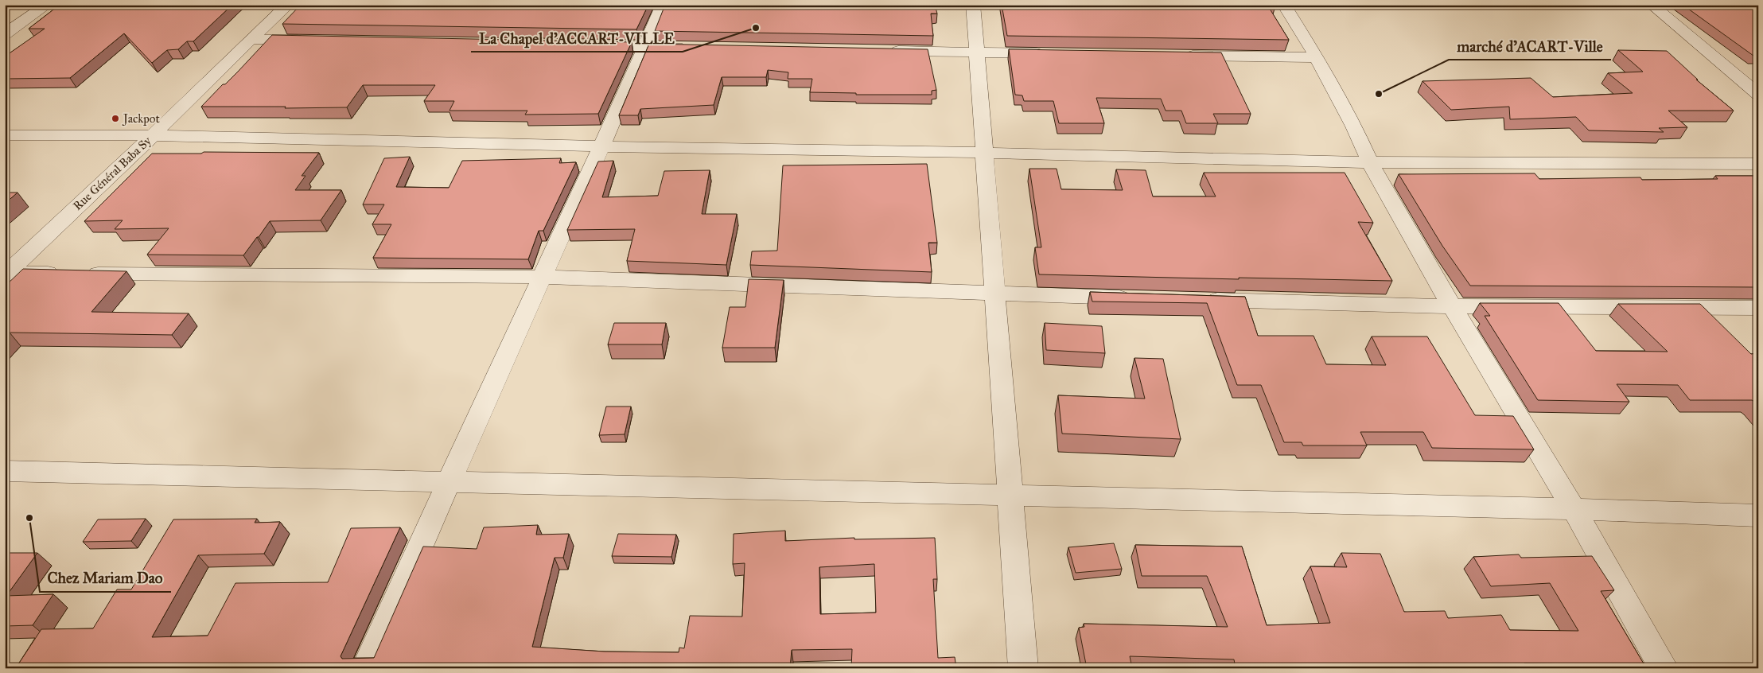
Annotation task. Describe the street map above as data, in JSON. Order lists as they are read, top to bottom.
{
  "streets": {
    "street": ["Rue Général Baba Sy"]
  },
  "places": [
    "La Chapel d'ACCART-VILLE",
    "marché d'ACART-Ville",
    "Jackpot",
    "Chez Mariam Dao"
  ]
}
